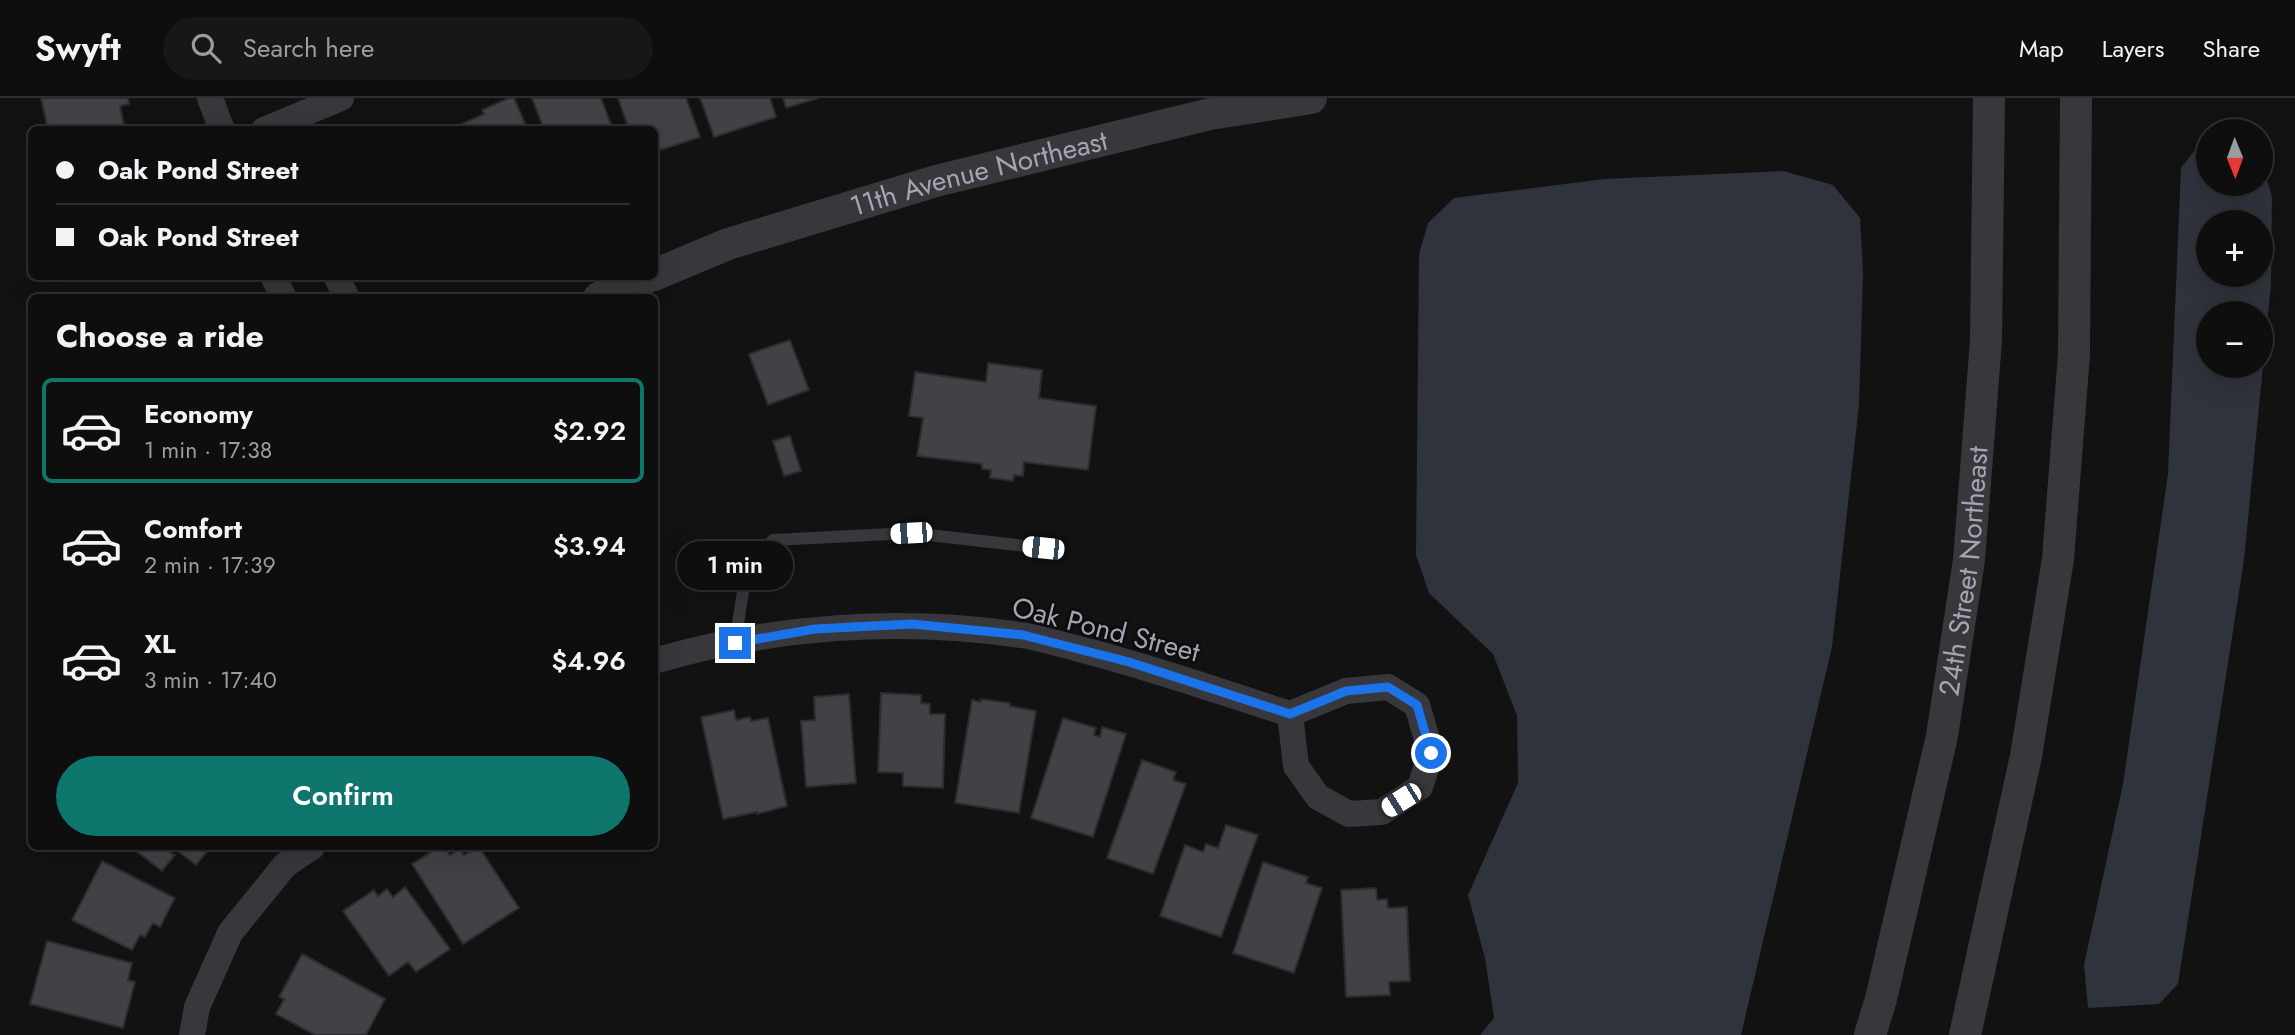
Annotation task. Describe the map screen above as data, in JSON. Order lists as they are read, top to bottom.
{
  "streets": {
    "street": ["11th Avenue Northeast", "24th Street Northeast", "Oak Pond Street"]
  },
  "north": "bottom",
  "page": {
    "header": "Swyft",
    "search": "Search here",
    "nav": ["Map", "Layers", "Share"],
    "map_buttons": ["+", "−"],
    "banner": ["Oak Pond Street", "Oak Pond Street"],
    "heading": "Choose a ride",
    "list": [
      {
        "name": "Economy",
        "note": "1 min · 17:38",
        "value": "$2.92"
      },
      {
        "name": "Comfort",
        "note": "2 min · 17:39",
        "value": "$3.94"
      },
      {
        "name": "XL",
        "note": "3 min · 17:40",
        "value": "$4.96"
      }
    ],
    "bubble": "1 min",
    "buttons": "Confirm"
  }
}
